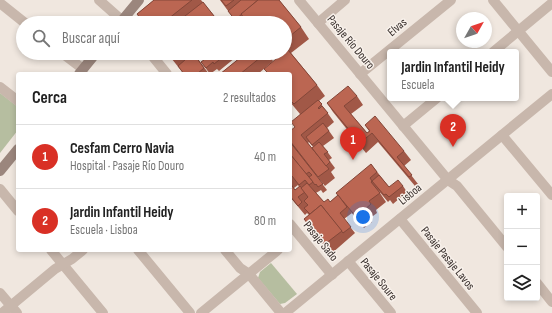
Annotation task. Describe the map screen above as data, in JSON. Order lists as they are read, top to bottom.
{
  "streets": {
    "street": [
      "Elvas",
      "Pasaje Río Douro",
      "Lisboa",
      "Pasaje Sado",
      "Pasaje Pasaje Lavos",
      "Pasaje Soure"
    ]
  },
  "crossings": [
    ["Elvas", "Pasaje Río Douro"],
    ["Pasaje Río Douro", "Lisboa"],
    ["Lisboa", "Pasaje Sado"],
    ["Lisboa", "Pasaje Pasaje Lavos"],
    ["Lisboa", "Pasaje Soure"]
  ],
  "north": "top right",
  "page": {
    "search": "Buscar aquí",
    "popup": ["Jardin Infantil Heidy", "Escuela"],
    "heading": ["Cerca", "2 resultados"],
    "pins": ["2", "1"],
    "list": [
      {
        "mark": "1",
        "name": "Cesfam Cerro Navia",
        "note": "Hospital · Pasaje Río Douro",
        "value": "40 m"
      },
      {
        "mark": "2",
        "name": "Jardin Infantil Heidy",
        "note": "Escuela · Lisboa",
        "value": "80 m"
      }
    ],
    "map_buttons": ["+", "−"]
  }
}
